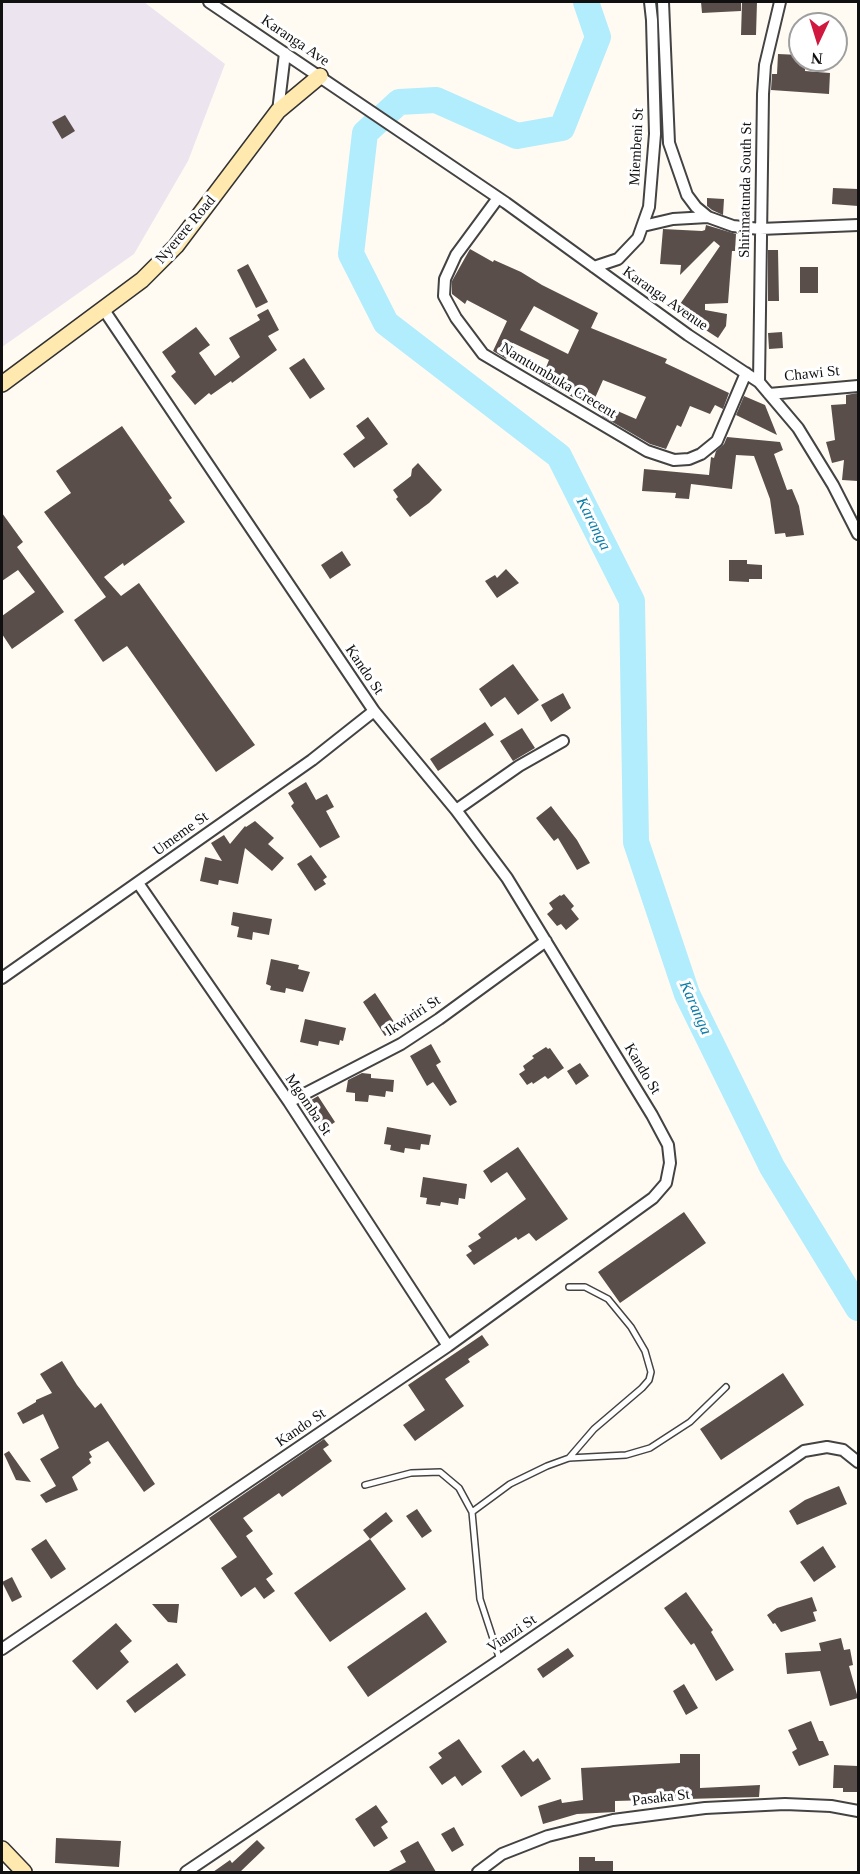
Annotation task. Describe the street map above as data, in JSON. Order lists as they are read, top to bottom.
{
  "streets": {
    "street": [
      "Karanga Ave",
      "Miembeni St",
      "Shirimatunda South St",
      "Nyerere Road",
      "Karanga Avenue",
      "Chawi St",
      "Namtumbuka Crecent",
      "Kando St",
      "Umeme St",
      "Ikwiriri St",
      "Mgomba St",
      "Vianzi St",
      "Pasaka St"
    ]
  },
  "crossings": [
    ["Karanga Ave", "Nyerere Road"],
    ["Karanga Ave", "Karanga Avenue"],
    ["Miembeni St", "Karanga Avenue"],
    ["Shirimatunda South St", "Karanga Avenue"],
    ["Nyerere Road", "Kando St"],
    ["Karanga Avenue", "Chawi St"],
    ["Karanga Avenue", "Namtumbuka Crecent"],
    ["Kando St", "Umeme St"],
    ["Kando St", "Ikwiriri St"],
    ["Kando St", "Mgomba St"],
    ["Umeme St", "Mgomba St"],
    ["Ikwiriri St", "Mgomba St"]
  ],
  "water": ["Karanga"],
  "north": "bottom"
}
